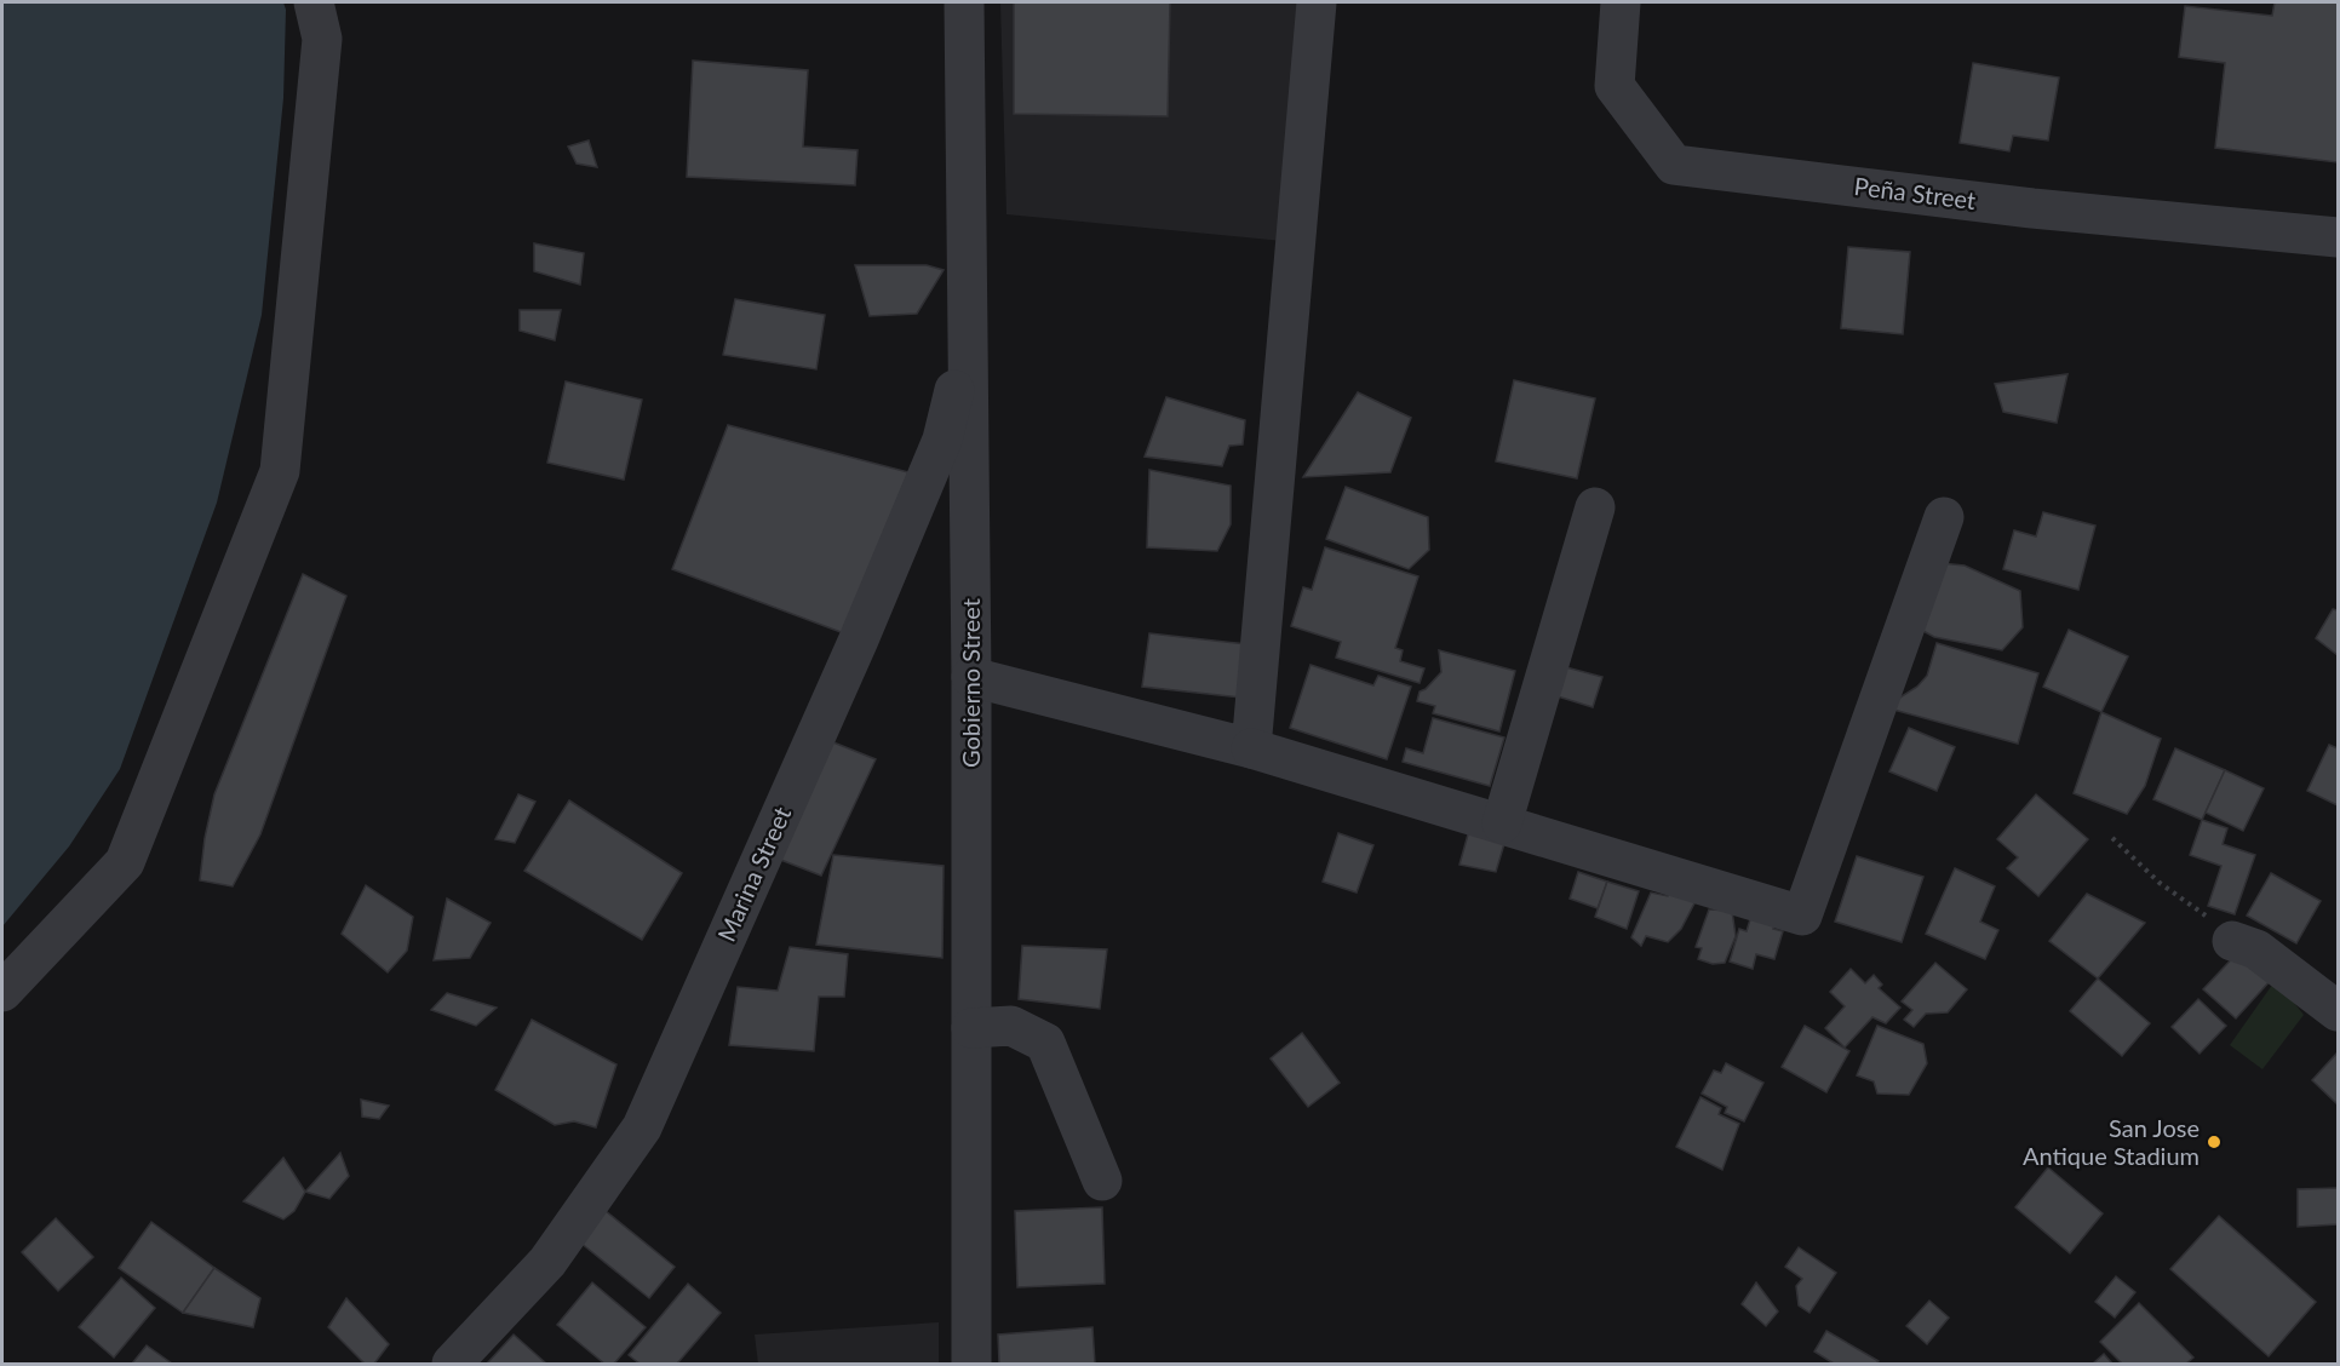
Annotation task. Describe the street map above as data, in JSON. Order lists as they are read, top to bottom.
{
  "streets": {
    "street": ["Peña Street", "Gobierno Street", "Marina Street"]
  },
  "crossings": [
    ["Gobierno Street", "Marina Street"]
  ],
  "places": ["San Jose Antique Stadium"]
}
